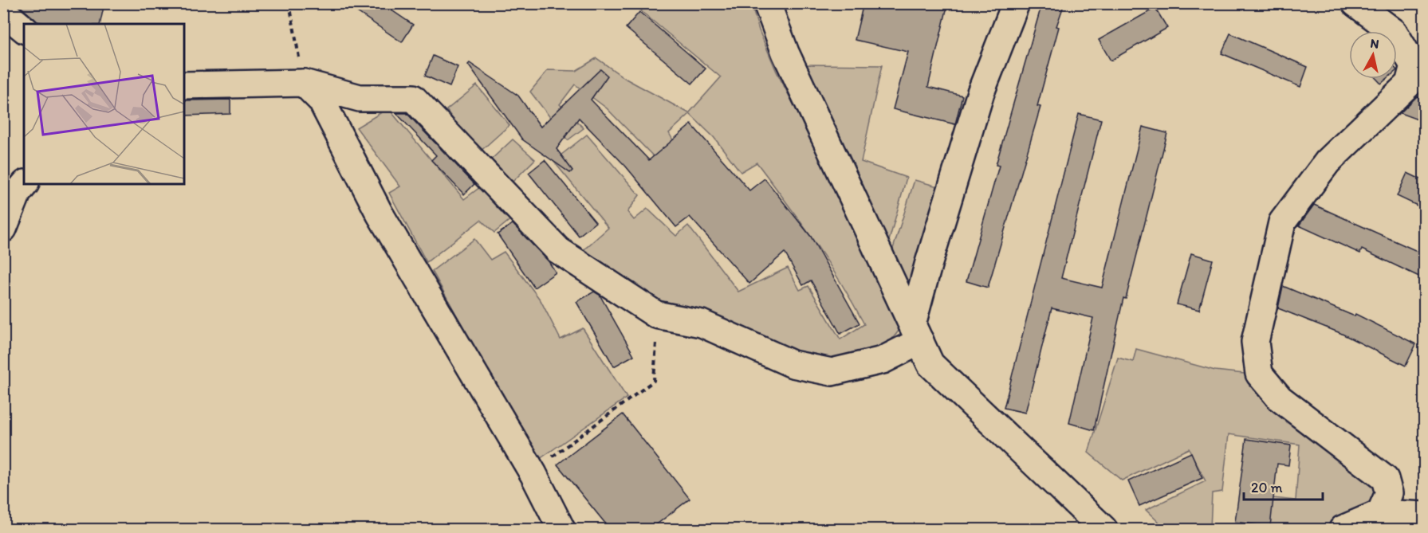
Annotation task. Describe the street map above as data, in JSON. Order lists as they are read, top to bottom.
{
  "scale_bar": "20 m",
  "north": "top"
}
